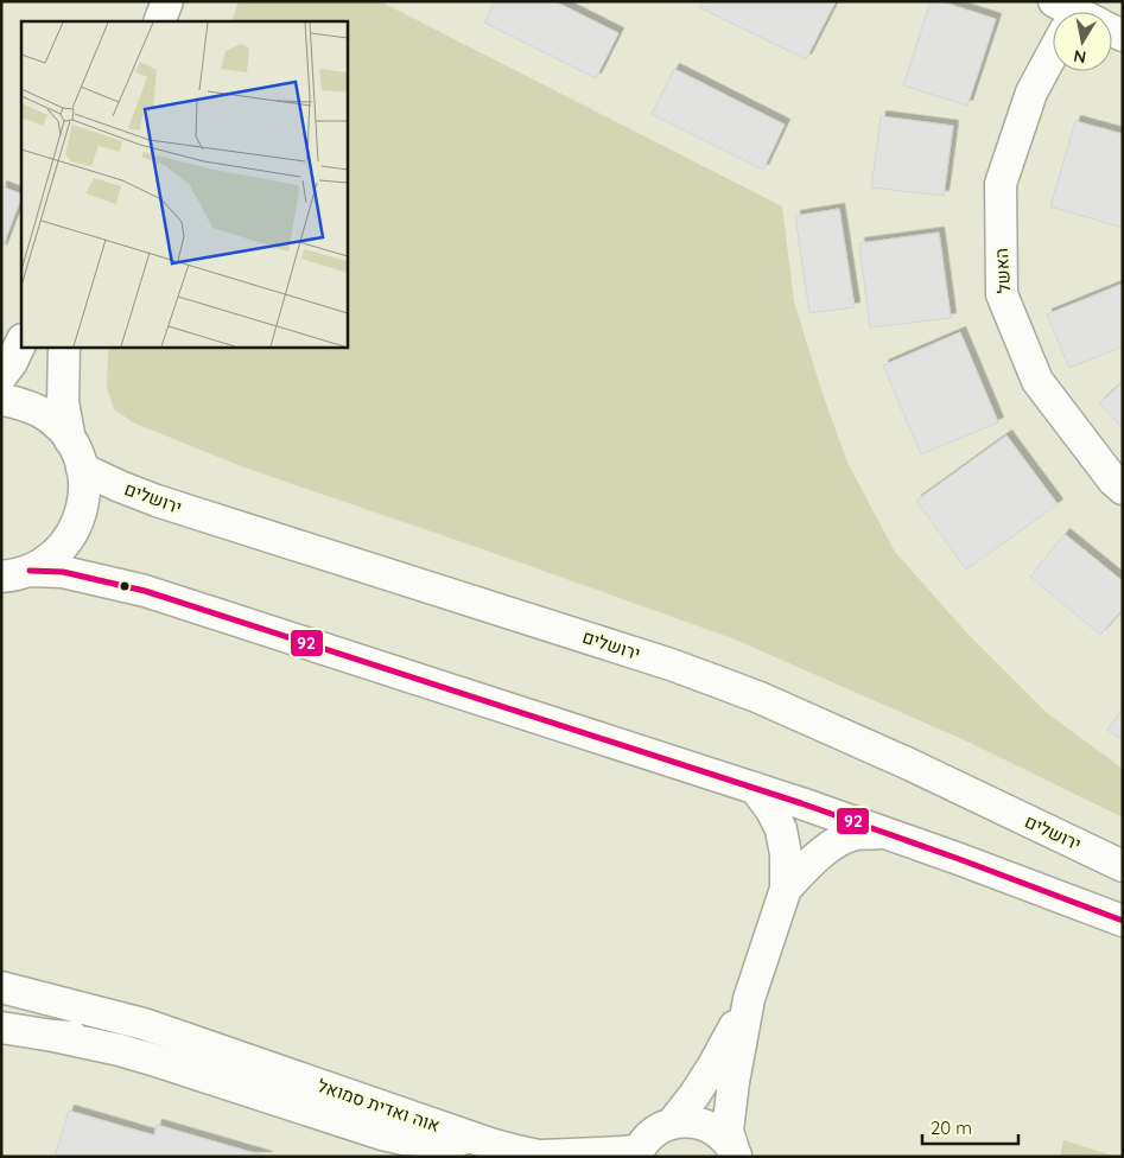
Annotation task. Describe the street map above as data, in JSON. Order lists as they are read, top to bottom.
{
  "streets": {
    "street": ["האשל", "ירושלים", "אוה ואדית סמואל"]
  },
  "lines": ["transit line 92"],
  "scale_bar": "20 m",
  "north": "bottom"
}
